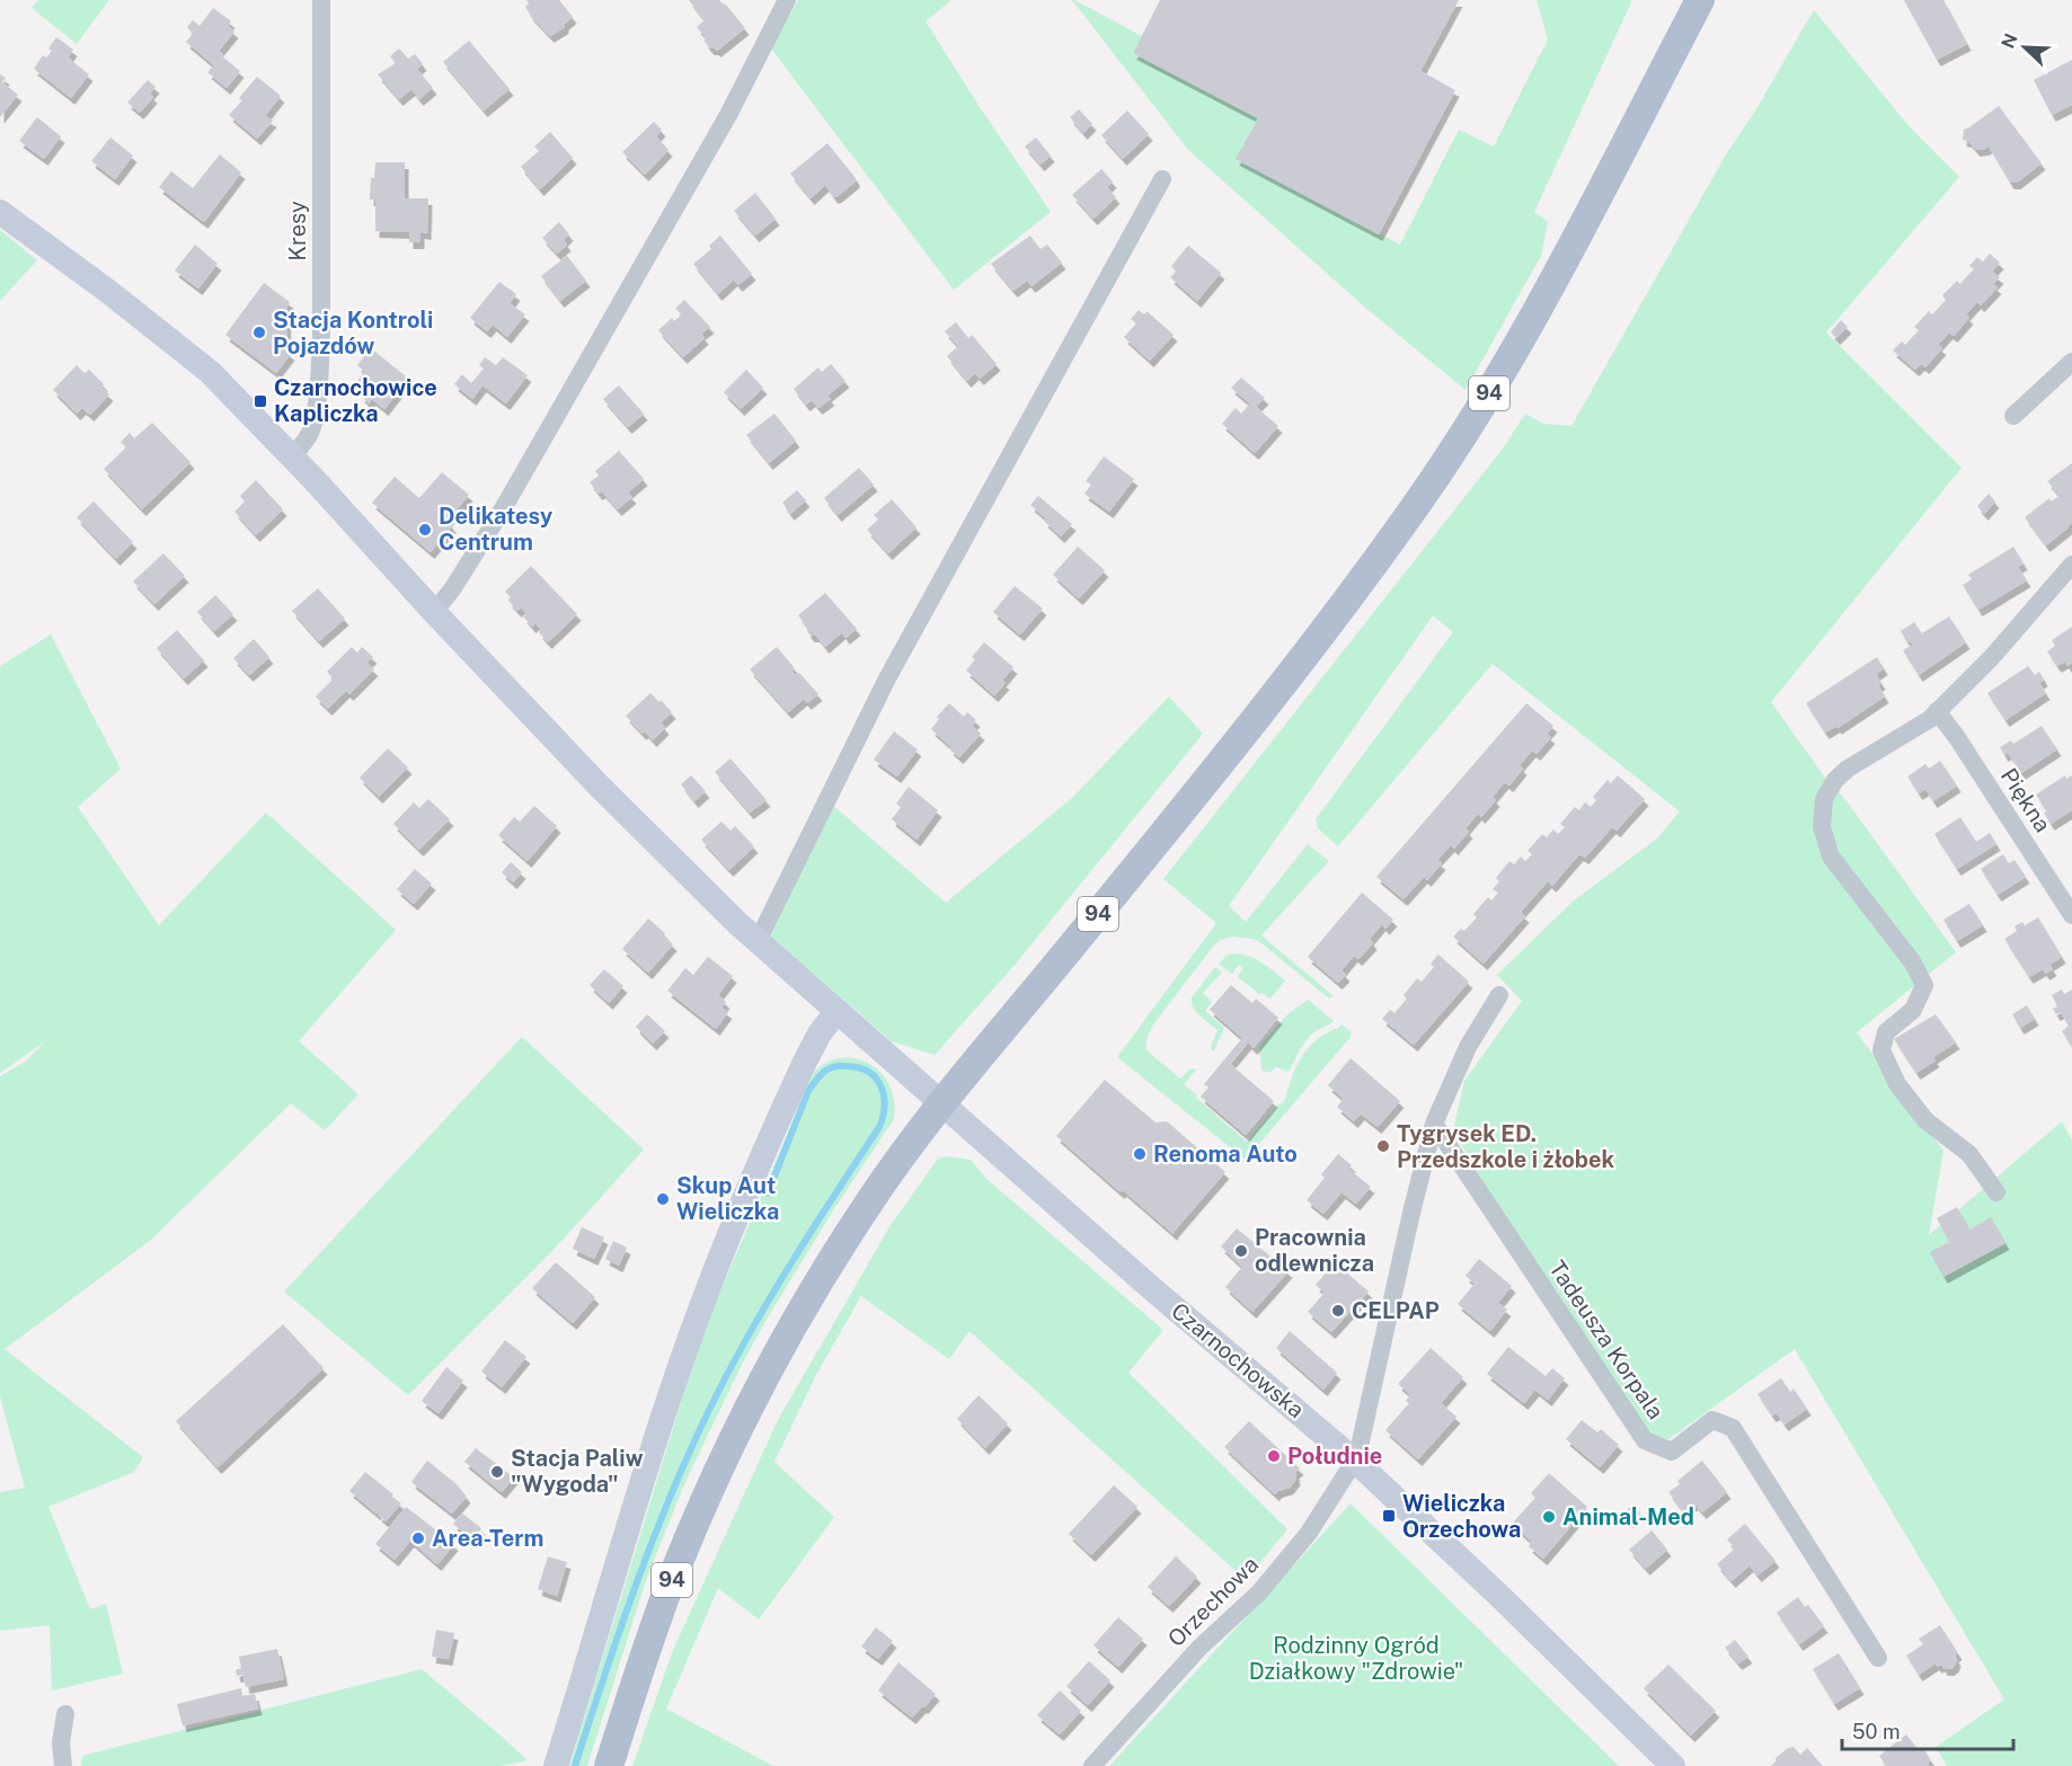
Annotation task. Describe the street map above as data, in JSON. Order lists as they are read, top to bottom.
{
  "streets": {
    "main road": ["94"],
    "street": [
      "Kresy",
      "Piękna",
      "Tadeusza Korpala",
      "Czarnochowska",
      "Orzechowa"
    ]
  },
  "crossings": [
    ["Kresy", "Czarnochowska"],
    ["94", "Czarnochowska"],
    ["Czarnochowska", "Orzechowa"]
  ],
  "parks": ["Rodzinny Ogród Działkowy \"Zdrowie\""],
  "places": {
    "other": [
      "Stacja Kontroli Pojazdów",
      "Delikatesy Centrum",
      "Tygrysek ED. Przedszkole i żłobek",
      "Renoma Auto",
      "Skup Aut Wieliczka",
      "Pracownia odlewnicza",
      "CELPAP",
      "Południe",
      "Stacja Paliw \"Wygoda\"",
      "Animal-Med",
      "Area-Term"
    ],
    "transit": ["Czarnochowice Kapliczka", "Wieliczka Orzechowa"]
  },
  "scale_bar": "50 m",
  "north": "top left"
}
